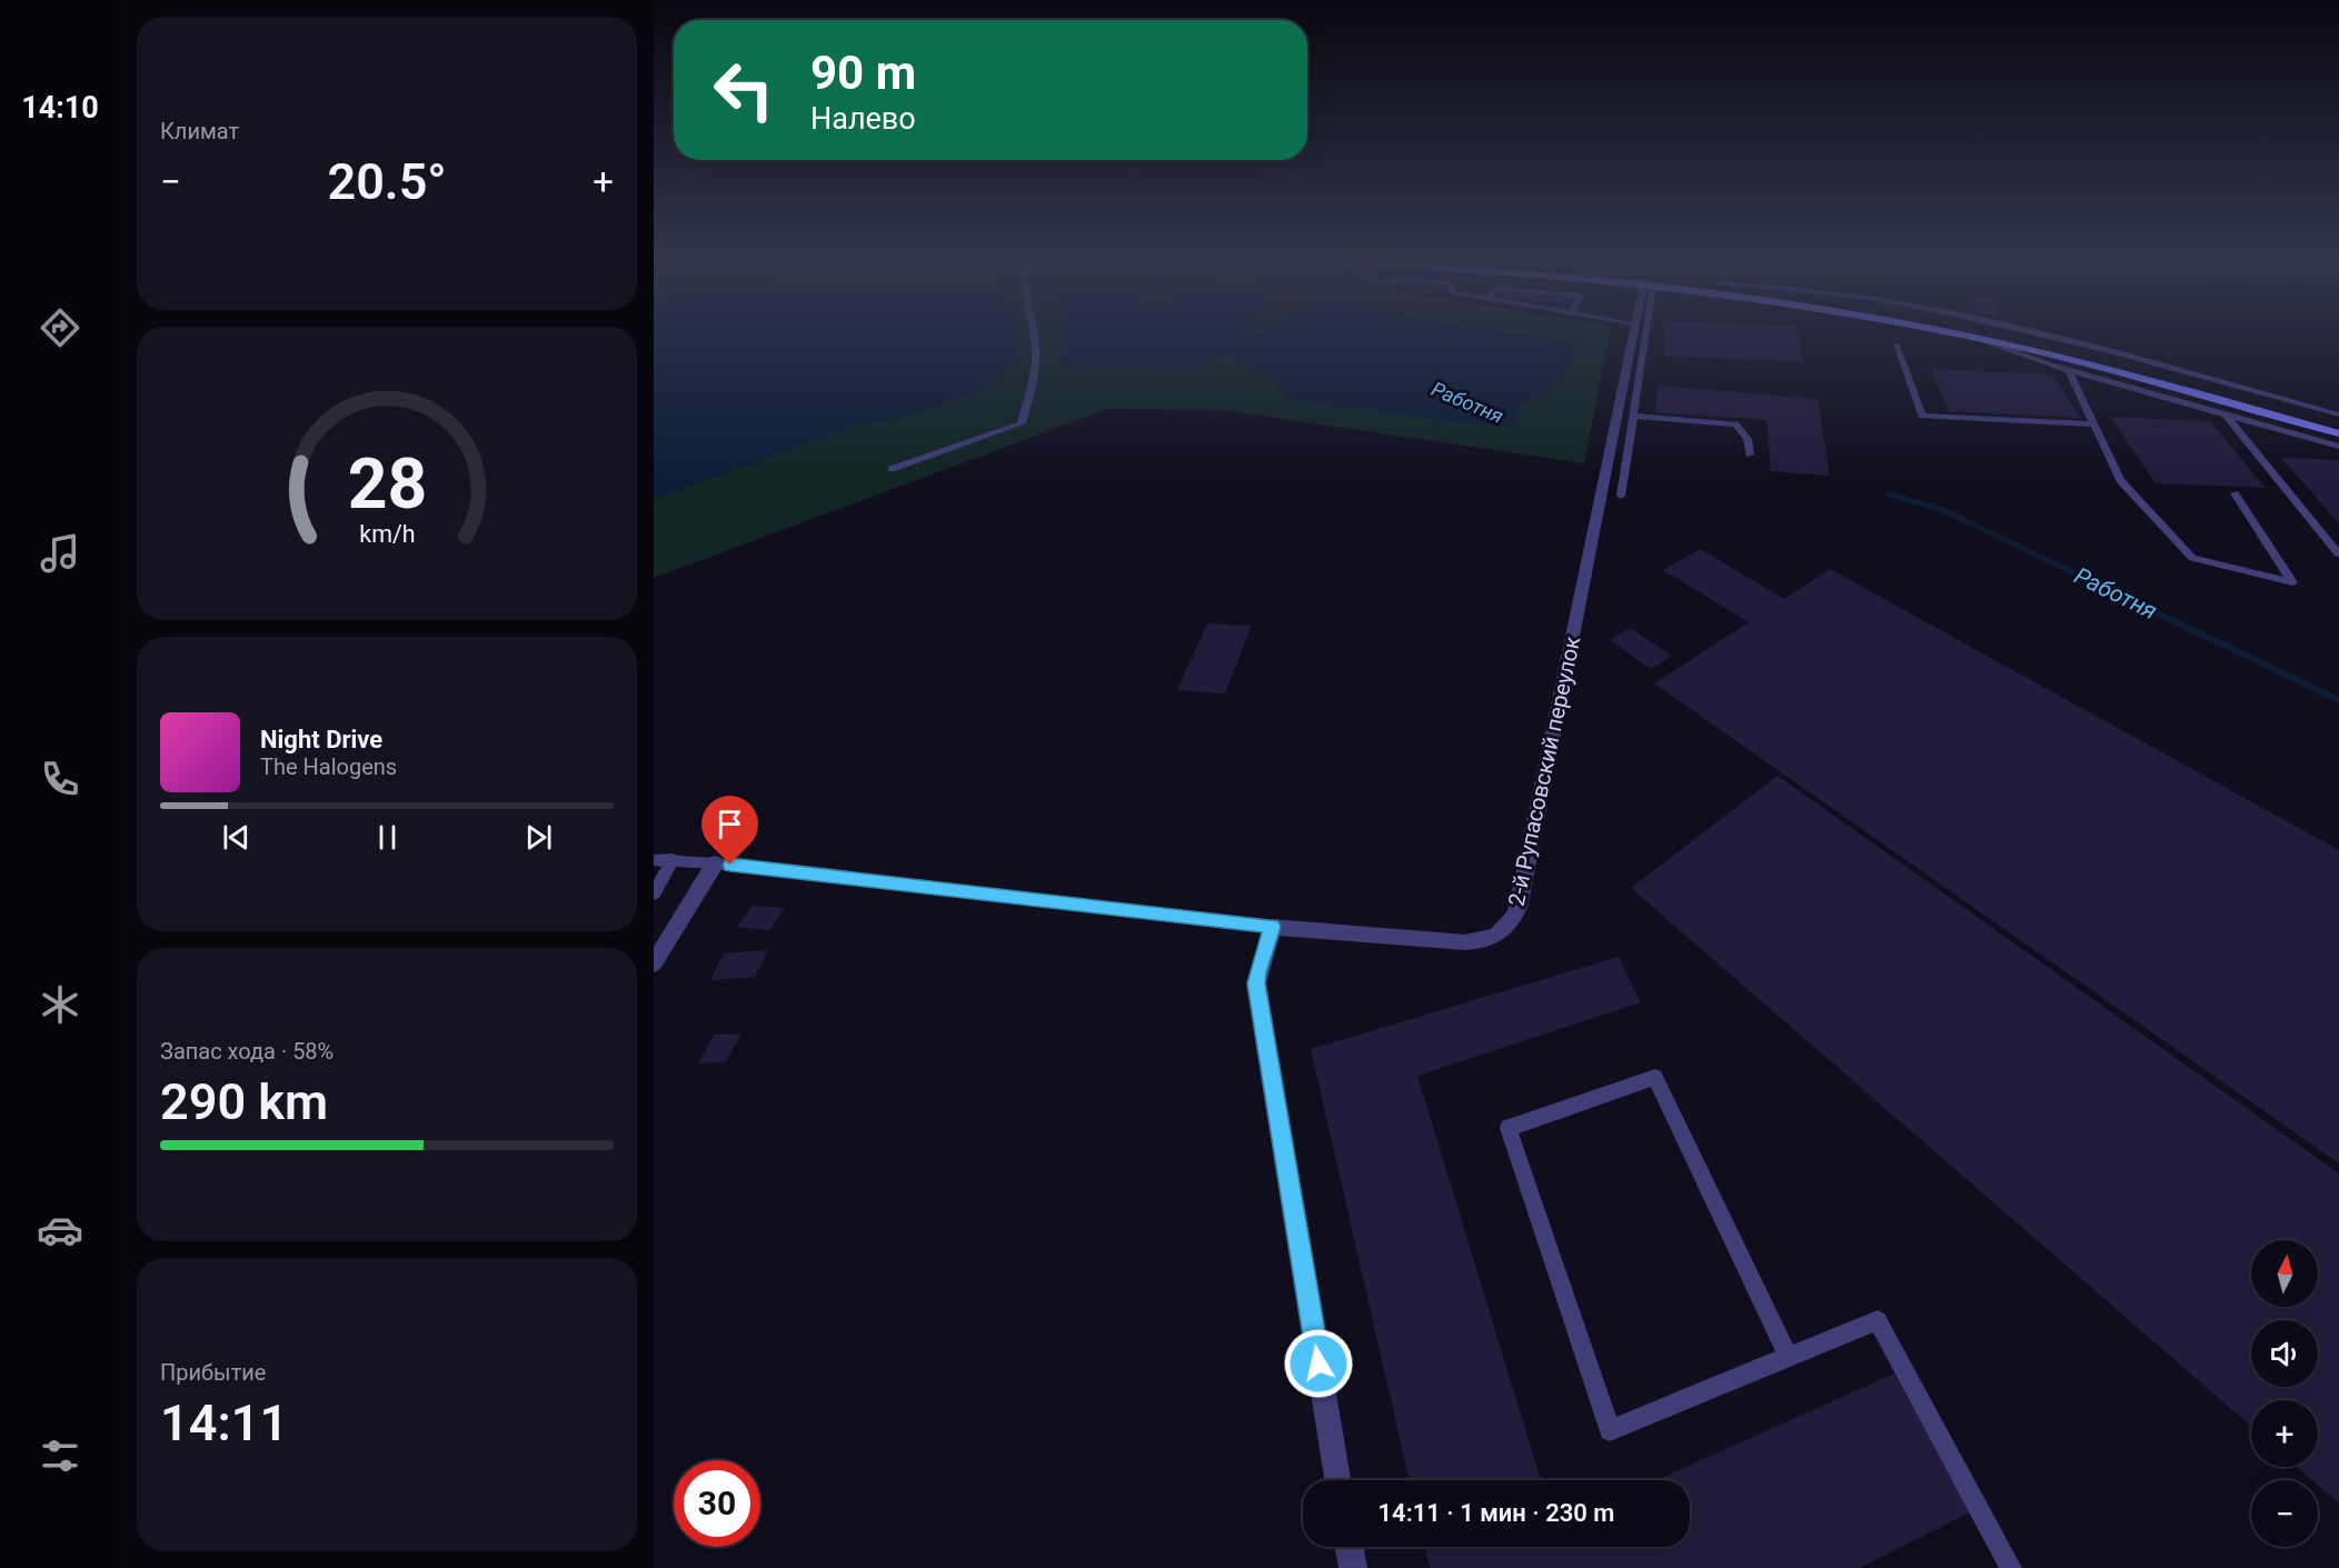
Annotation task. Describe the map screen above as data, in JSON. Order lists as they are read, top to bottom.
{
  "streets": {
    "street": ["2-й Рупасовский переулок"]
  },
  "water": ["Работня"],
  "north": "top",
  "page": {
    "tabs": "14:10",
    "tile": [
      "Климат",
      ["Запас хода · 58%", "290 km"],
      ["Прибытие", "14:11"]
    ],
    "turn": ["90 m", "Налево"],
    "heat": ["−", "20.5°", "+"],
    "song": ["Night Drive", "The Halogens"],
    "map_buttons": ["+", "−"],
    "limit": "30",
    "trip": "14:11 · 1 мин · 230 m",
    "gauge": ["28", "km/h"]
  }
}
